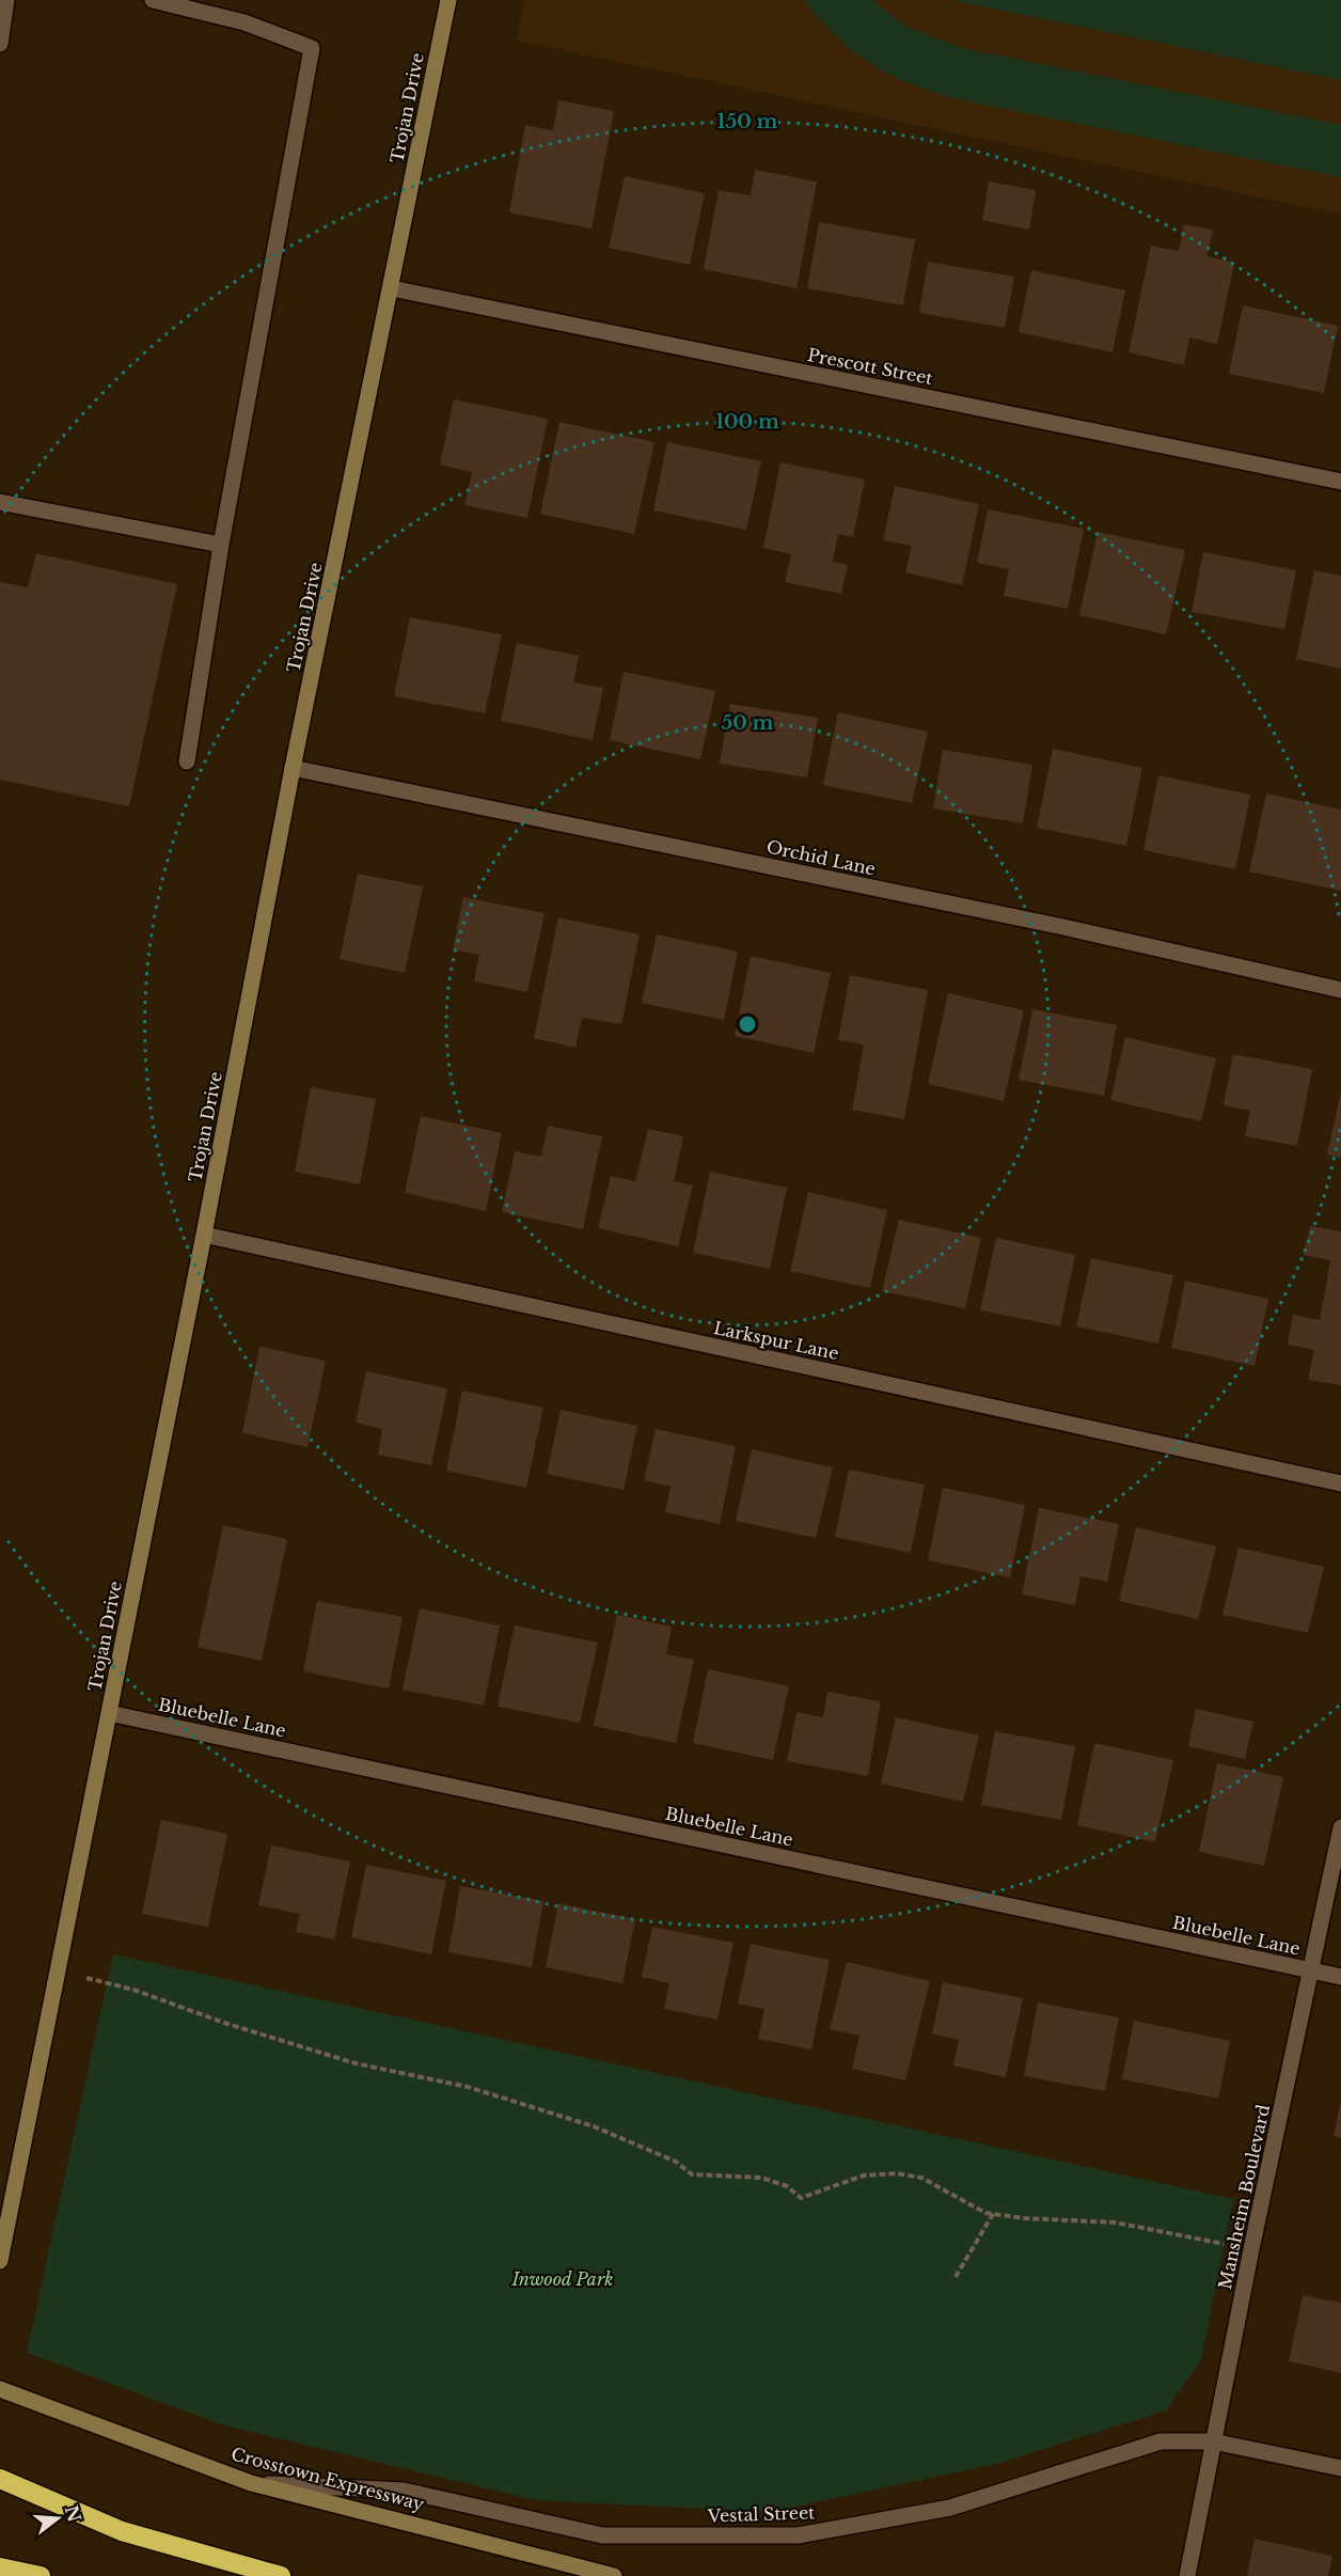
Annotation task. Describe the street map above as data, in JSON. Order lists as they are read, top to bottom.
{
  "streets": {
    "street": [
      "Trojan Drive",
      "Prescott Street",
      "Orchid Lane",
      "Larkspur Lane",
      "Bluebelle Lane",
      "Mansheim Boulevard",
      "Crosstown Expressway",
      "Vestal Street"
    ]
  },
  "crossings": [
    ["Trojan Drive", "Prescott Street"],
    ["Trojan Drive", "Orchid Lane"],
    ["Trojan Drive", "Larkspur Lane"],
    ["Trojan Drive", "Bluebelle Lane"],
    ["Bluebelle Lane", "Mansheim Boulevard"],
    ["Mansheim Boulevard", "Vestal Street"],
    ["Crosstown Expressway", "Vestal Street"]
  ],
  "parks": ["Inwood Park"],
  "north": "right",
  "rings": ["150 m", "100 m", "50 m"]
}
